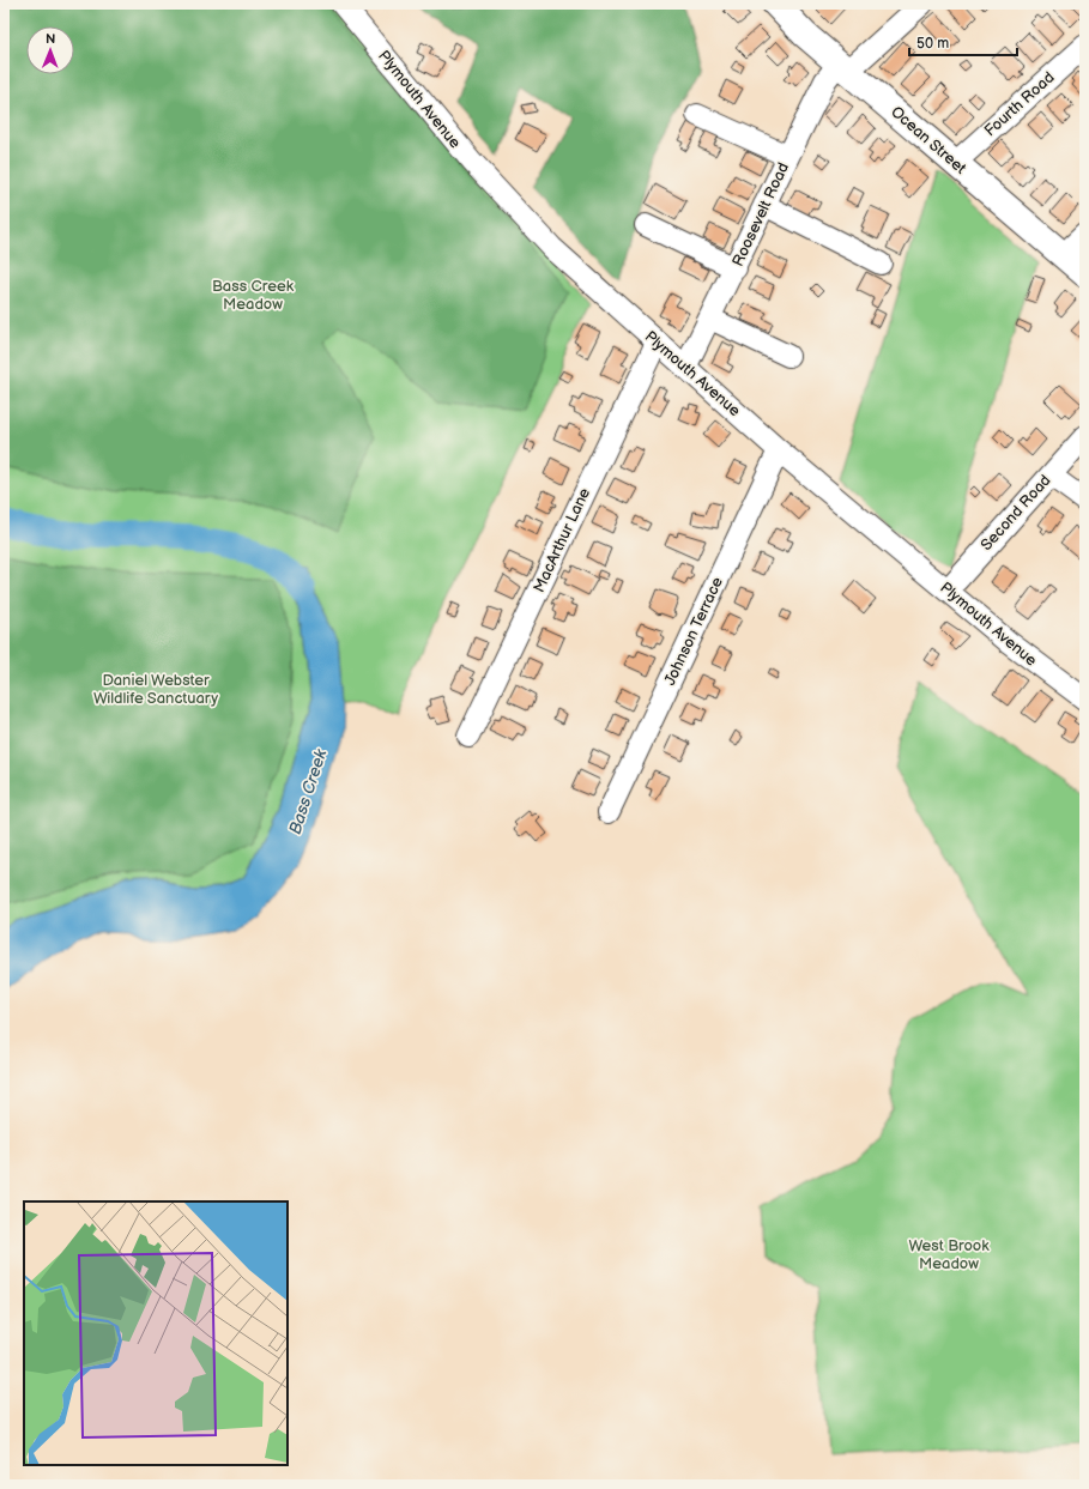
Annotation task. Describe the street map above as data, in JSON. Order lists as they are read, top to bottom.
{
  "streets": {
    "main road": ["Ocean Street"],
    "street": [
      "Plymouth Avenue",
      "Fourth Road",
      "Roosevelt Road",
      "Second Road",
      "MacArthur Lane",
      "Johnson Terrace"
    ]
  },
  "crossings": [
    ["Plymouth Avenue", "Roosevelt Road"],
    ["Plymouth Avenue", "Second Road"],
    ["Plymouth Avenue", "MacArthur Lane"],
    ["Plymouth Avenue", "Johnson Terrace"],
    ["Fourth Road", "Ocean Street"],
    ["Ocean Street", "Roosevelt Road"]
  ],
  "water": ["Bass Creek"],
  "parks": ["Bass Creek Meadow", "Daniel Webster Wildlife Sanctuary", "West Brook Meadow"],
  "scale_bar": "50 m",
  "north": "top"
}
